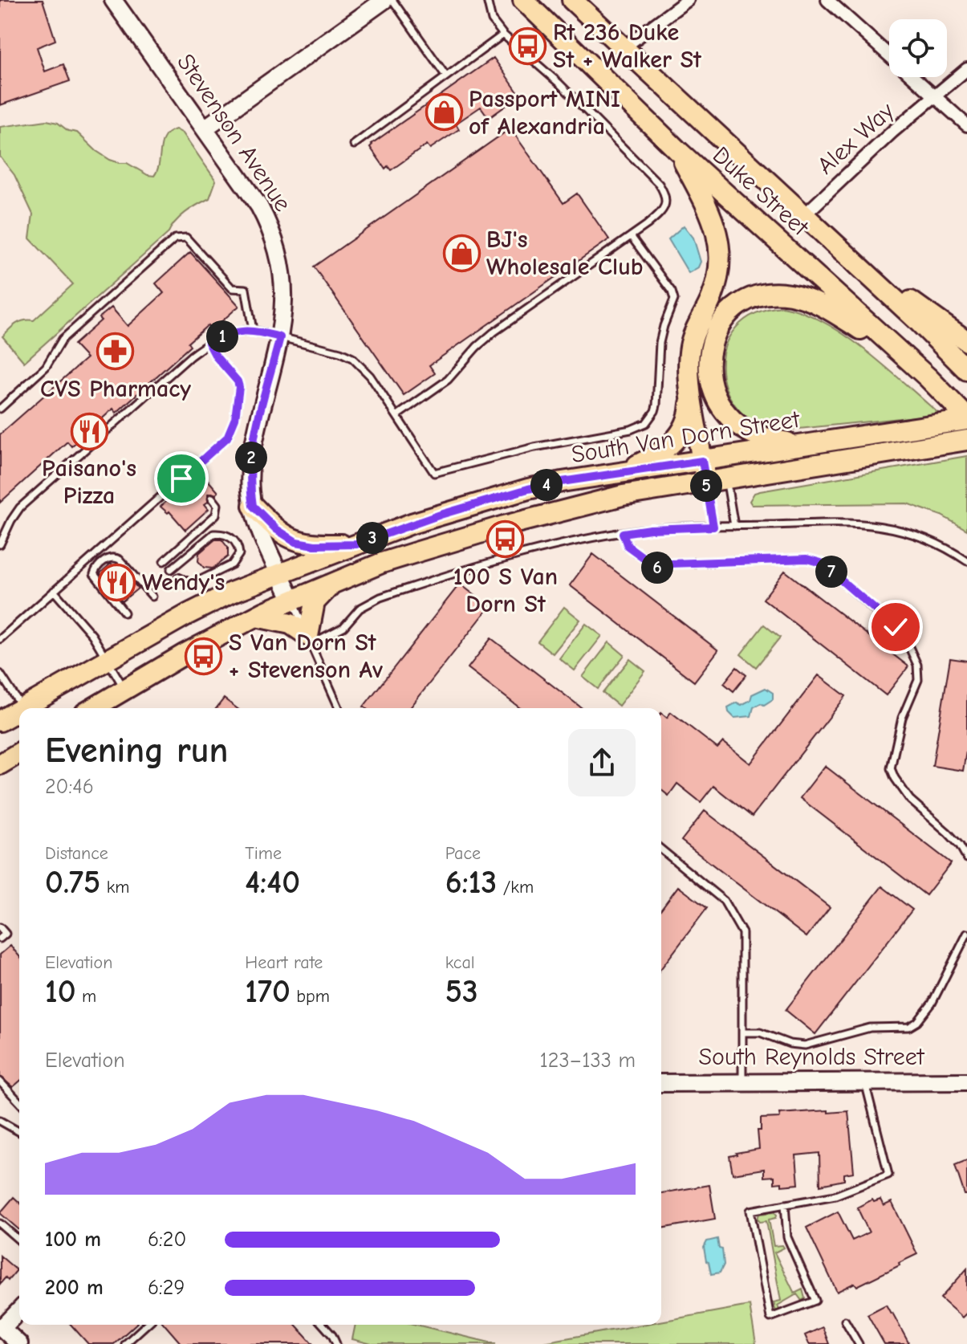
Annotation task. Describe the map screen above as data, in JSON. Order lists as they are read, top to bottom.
{
  "streets": {
    "main road": ["Duke Street", "South Van Dorn Street"],
    "street": ["Stevenson Avenue", "Alex Way", "South Reynolds Street"]
  },
  "crossings": [
    ["Stevenson Avenue", "South Van Dorn Street"],
    ["Alex Way", "Duke Street"],
    ["Duke Street", "South Van Dorn Street"]
  ],
  "places": {
    "bus stop": ["Rt 236 Duke St + Walker St", "100 S Van Dorn St", "S Van Dorn St + Stevenson Av"],
    "shop": ["Passport MINI of Alexandria", "BJ's Wholesale Club"],
    "pharmacy": ["CVS Pharmacy"],
    "restaurant": ["Paisano's Pizza", "Wendy's"]
  },
  "page": {
    "pins": [
      "1",
      "2",
      "4",
      "5",
      "3",
      "6",
      "7"
    ],
    "heading": ["Evening run", "20:46"],
    "stats": [
      ["Distance", "0.75 km"],
      ["Time", "4:40"],
      ["Pace", "6:13 /km"],
      ["Elevation", "10 m"],
      ["Heart rate", "170 bpm"],
      ["kcal", "53"]
    ],
    "chart": ["Elevation", "123–133 m"],
    "list": [
      {
        "name": "100 m",
        "note": "6:20"
      },
      {
        "name": "200 m",
        "note": "6:29"
      }
    ]
  }
}
